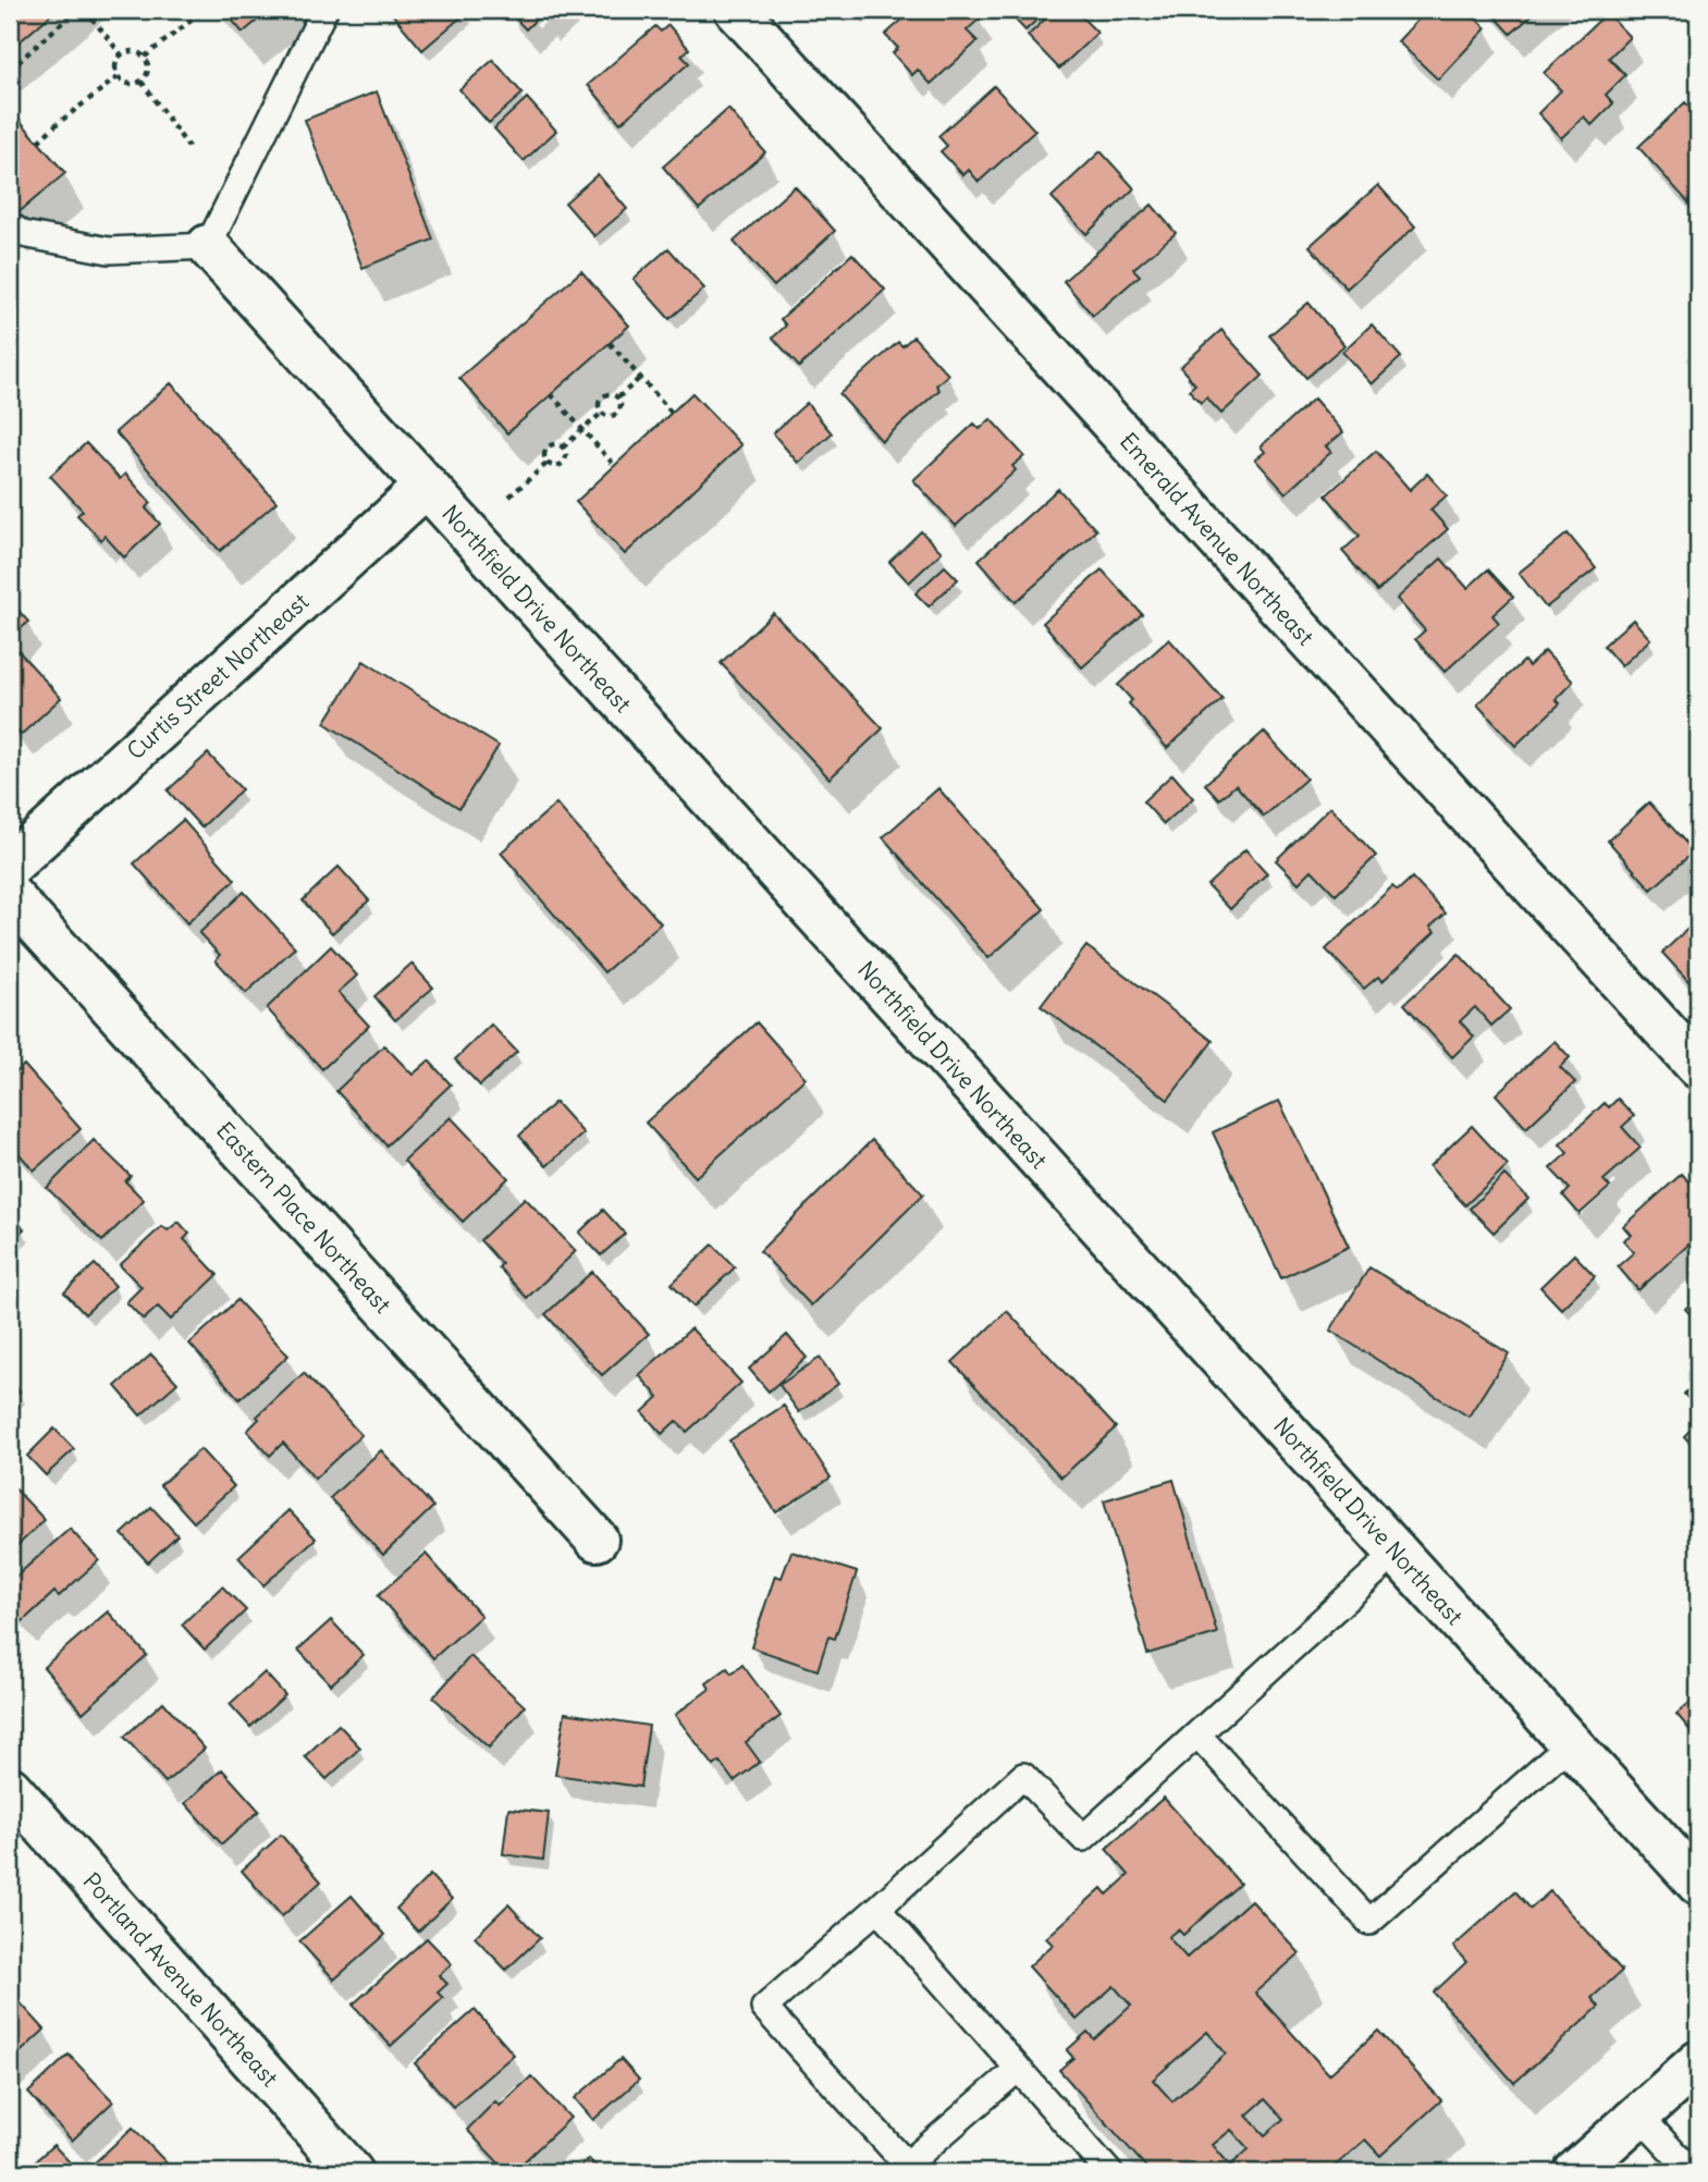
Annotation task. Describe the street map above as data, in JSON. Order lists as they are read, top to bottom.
{
  "streets": {
    "street": [
      "Emerald Avenue Northeast",
      "Northfield Drive Northeast",
      "Curtis Street Northeast",
      "Eastern Place Northeast",
      "Portland Avenue Northeast"
    ]
  },
  "crossings": [
    ["Northfield Drive Northeast", "Curtis Street Northeast"]
  ]
}
